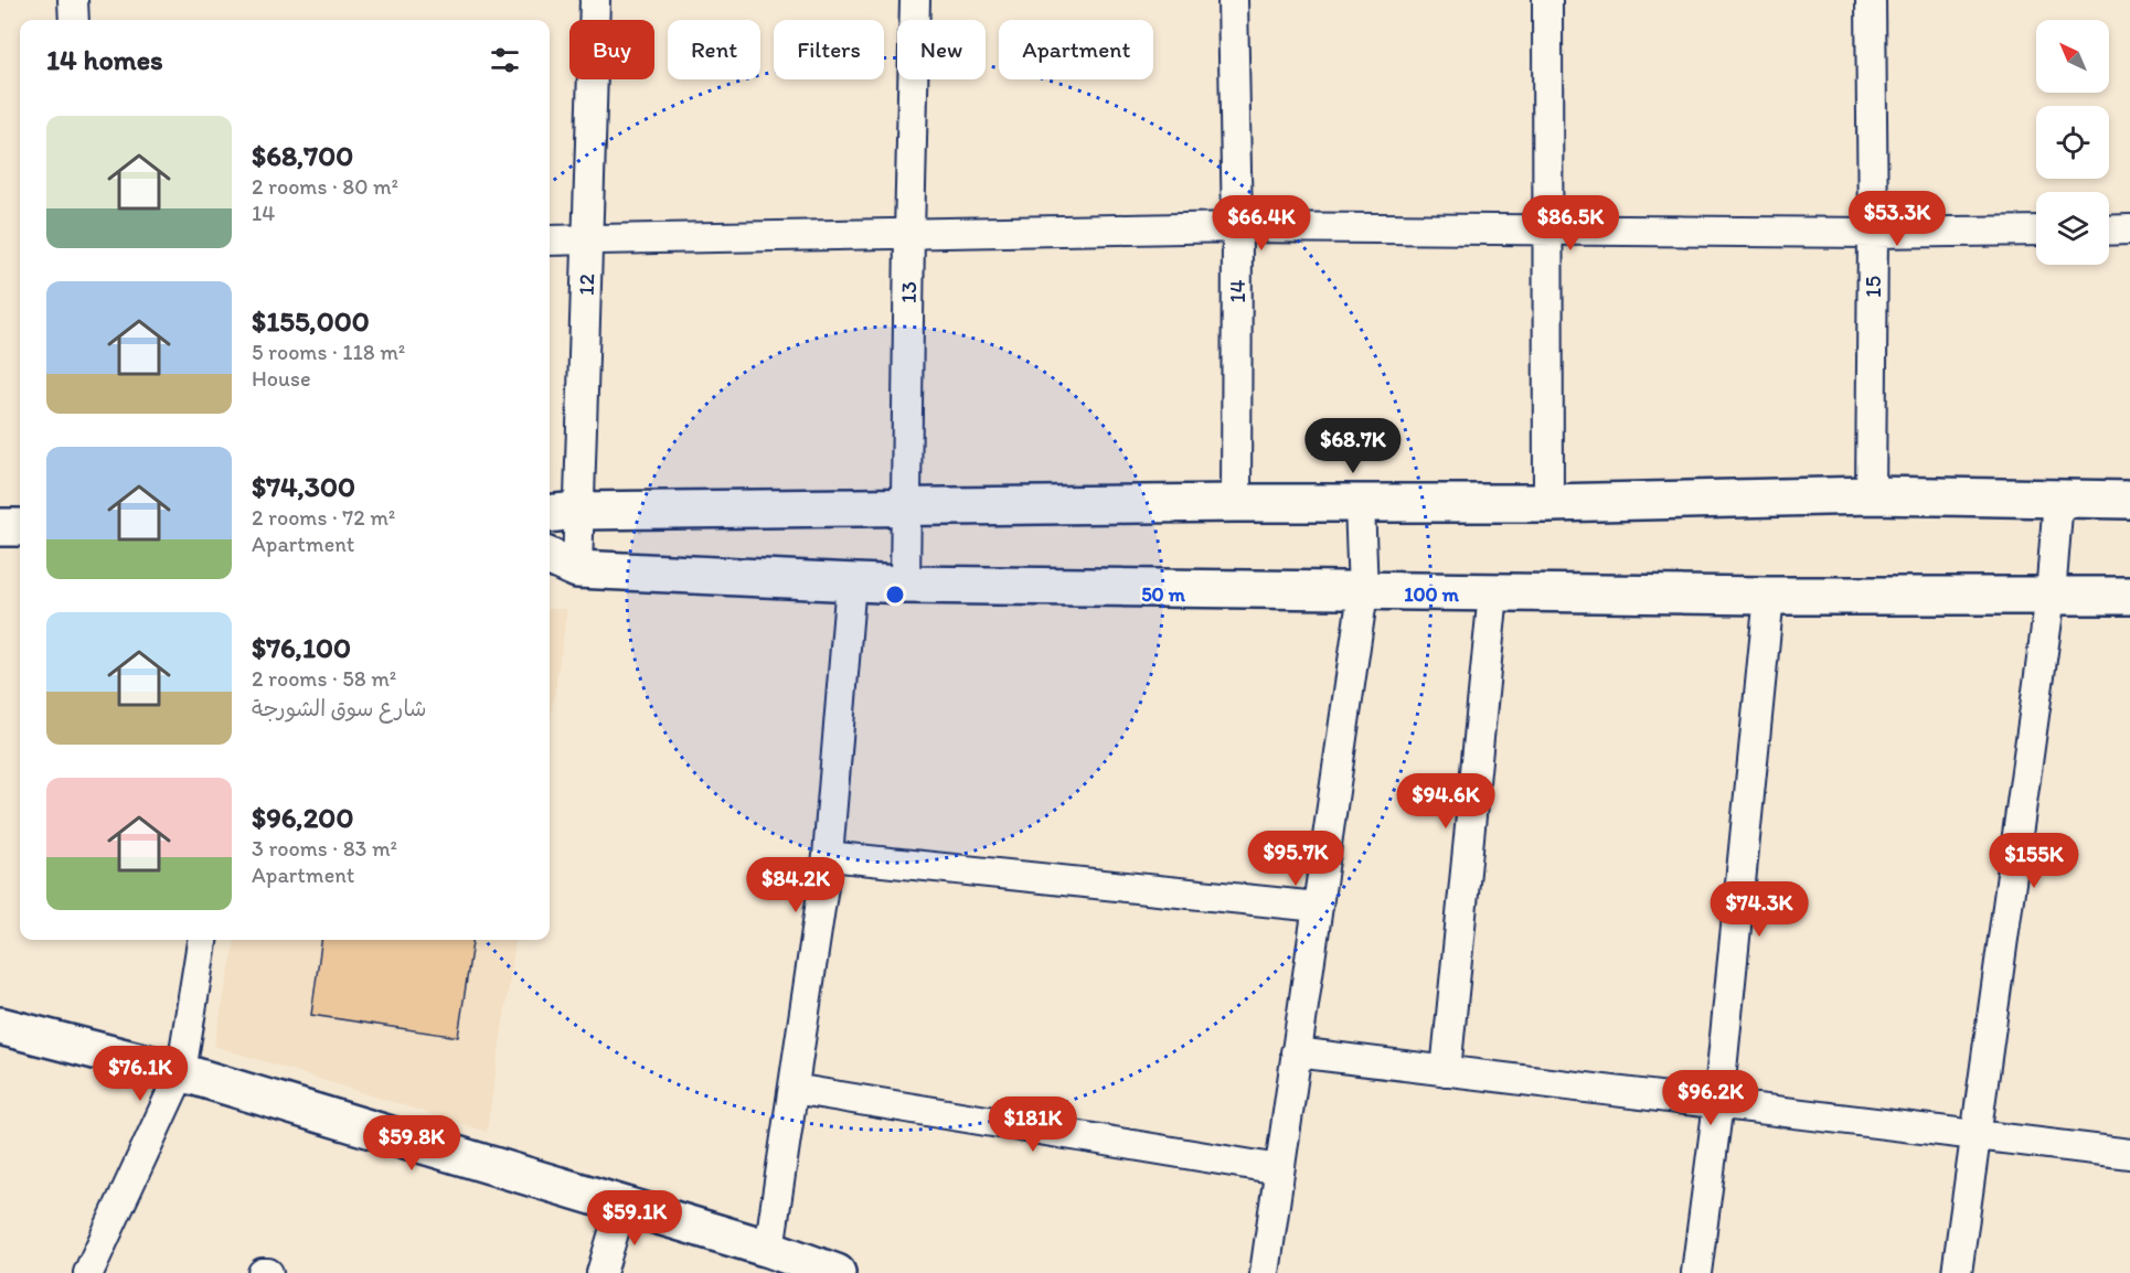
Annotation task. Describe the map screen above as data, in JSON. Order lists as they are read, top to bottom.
{
  "streets": {
    "street": [
      "12",
      "15",
      "14",
      "13"
    ]
  },
  "north": "top left",
  "page": {
    "chip": [
      "Buy",
      "Rent",
      "Filters",
      "New",
      "Apartment"
    ],
    "heading": "14 homes",
    "list": [
      {
        "name": "$68,700",
        "note": "2 rooms · 80 m² · 14"
      },
      {
        "name": "$155,000",
        "note": "5 rooms · 118 m² · House"
      },
      {
        "name": "$74,300",
        "note": "2 rooms · 72 m² · Apartment"
      },
      {
        "name": "$76,100",
        "note": "2 rooms · 58 m² · شارع سوق الشورجة"
      },
      {
        "name": "$96,200",
        "note": "3 rooms · 83 m² · Apartment"
      }
    ],
    "price": [
      "$53.3K",
      "$66.4K",
      "$86.5K",
      "$68.7K",
      "$94.6K",
      "$95.7K",
      "$155K",
      "$84.2K",
      "$74.3K",
      "$76.1K",
      "$96.2K",
      "$181K",
      "$59.8K",
      "$59.1K"
    ]
  },
  "rings": ["50 m", "100 m"]
}
